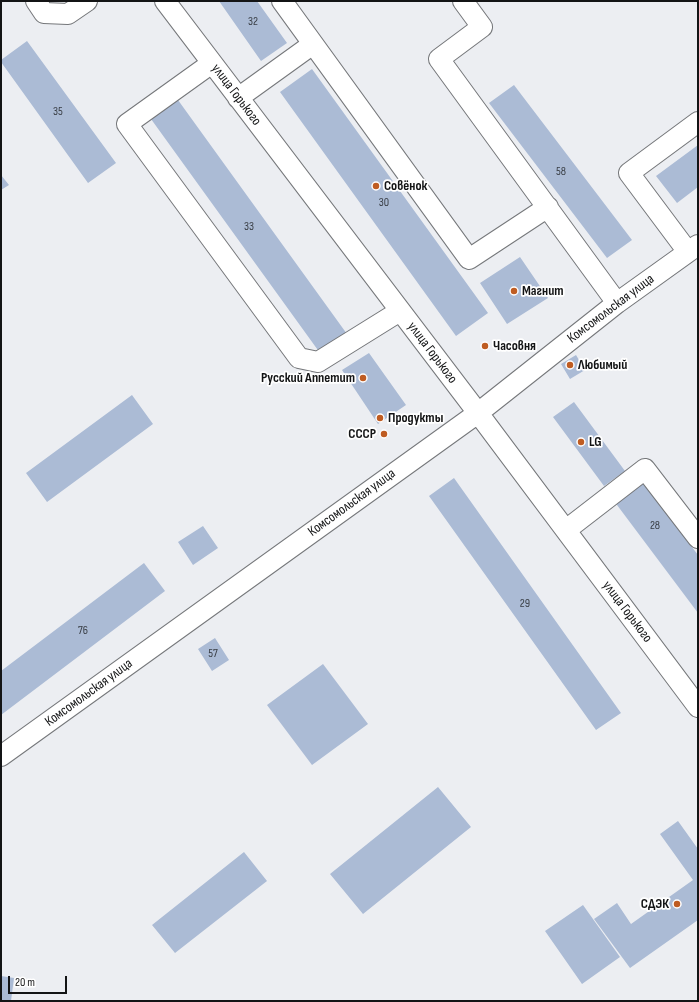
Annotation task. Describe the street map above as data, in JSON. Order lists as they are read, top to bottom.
{
  "streets": {
    "street": ["улица Горького", "Комсомольская улица"]
  },
  "crossings": [
    ["улица Горького", "Комсомольская улица"]
  ],
  "places": [
    "Совёнок",
    "Магнит",
    "Часовня",
    "Любимый",
    "Русский Аппетит",
    "Продукты",
    "СССР",
    "LG",
    "СДЭК"
  ],
  "house_numbers": [
    "32",
    "35",
    "58",
    "30",
    "33",
    "28",
    "29",
    "76",
    "57"
  ],
  "scale_bar": "20 m"
}
